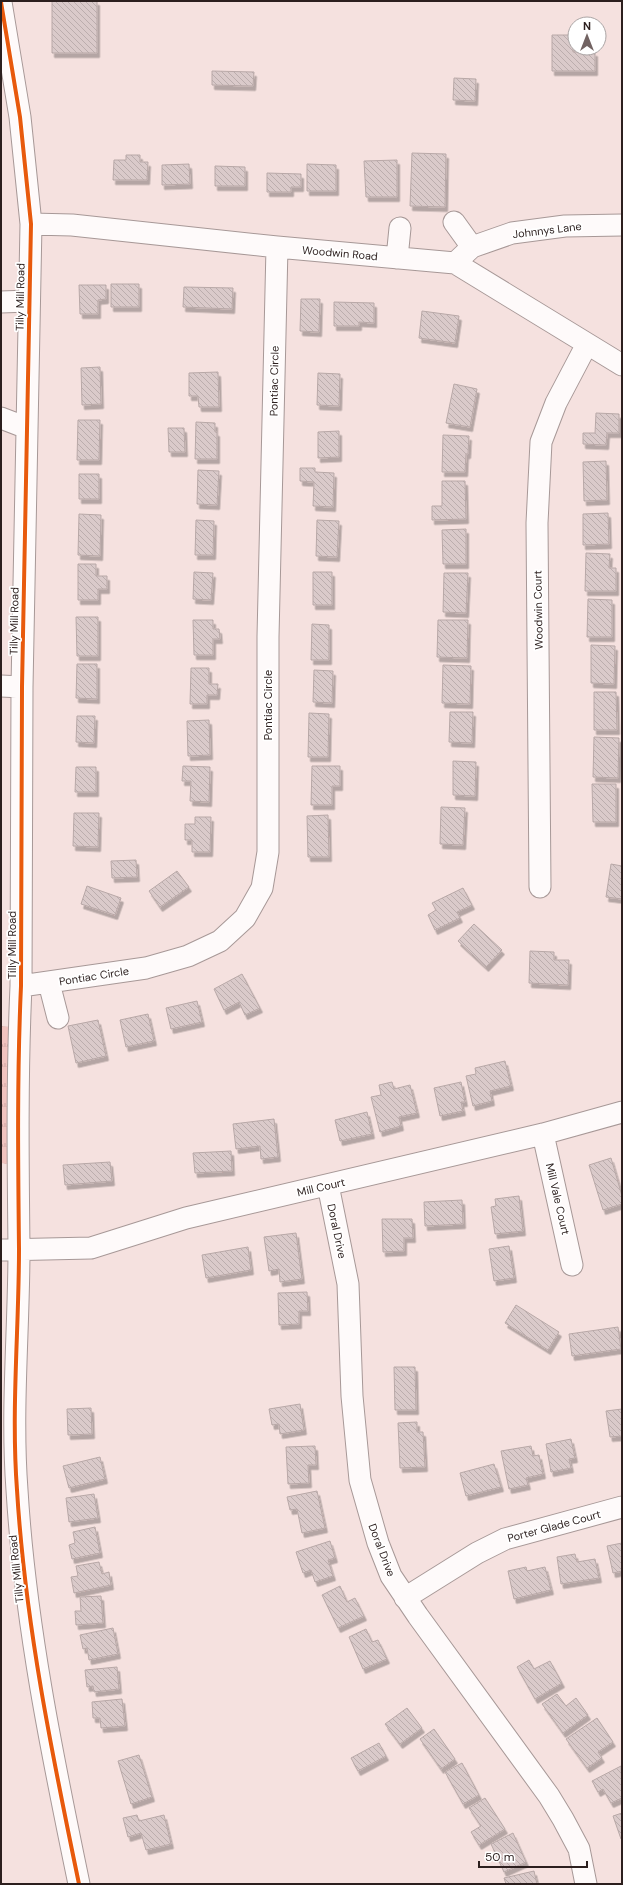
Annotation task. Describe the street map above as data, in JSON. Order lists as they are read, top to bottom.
{
  "streets": {
    "street": [
      "Johnnys Lane",
      "Woodwin Road",
      "Tilly Mill Road",
      "Pontiac Circle",
      "Woodwin Court",
      "Mill Court",
      "Mill Vale Court",
      "Doral Drive",
      "Porter Glade Court"
    ]
  },
  "crossings": [
    ["Johnnys Lane", "Woodwin Road"],
    ["Woodwin Road", "Tilly Mill Road"],
    ["Woodwin Road", "Pontiac Circle"],
    ["Woodwin Road", "Woodwin Court"],
    ["Tilly Mill Road", "Pontiac Circle"],
    ["Tilly Mill Road", "Mill Court"],
    ["Mill Court", "Mill Vale Court"],
    ["Mill Court", "Doral Drive"],
    ["Doral Drive", "Porter Glade Court"]
  ],
  "scale_bar": "50 m",
  "north": "top"
}
